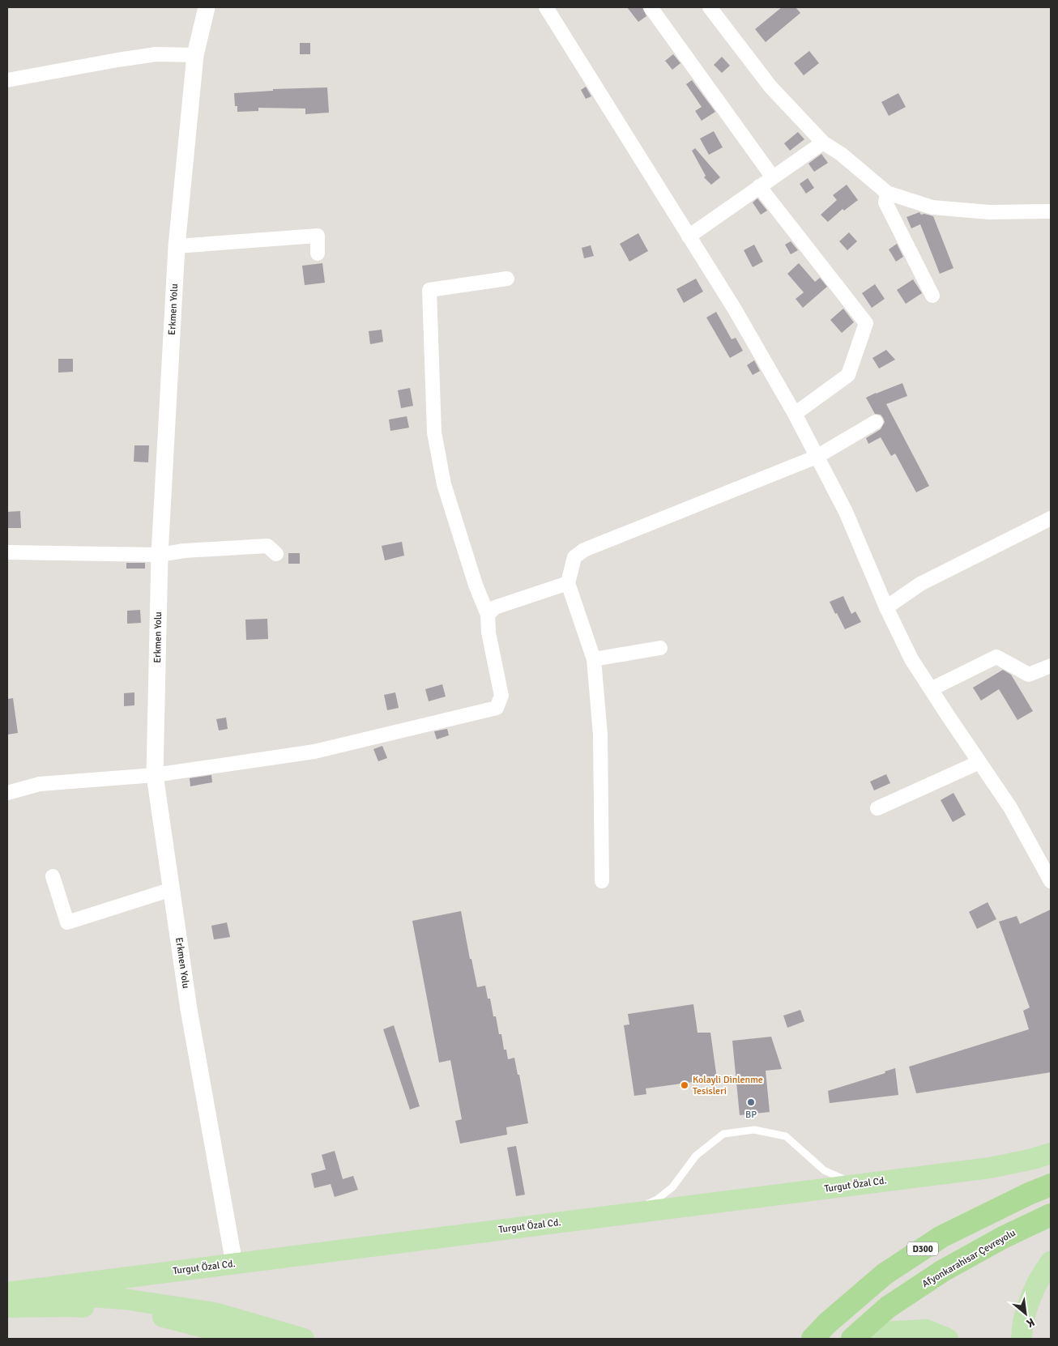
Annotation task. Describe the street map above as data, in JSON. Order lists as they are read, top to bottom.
{
  "streets": {
    "highway": ["D300", "Afyonkarahisar Çevreyolu"],
    "main road": ["Turgut Özal Cd."],
    "street": ["Erkmen Yolu"]
  },
  "crossings": [
    ["Erkmen Yolu", "Turgut Özal Cd."]
  ],
  "places": ["Kolayli Dinlenme Tesisleri", "BP"],
  "north": "bottom right"
}
